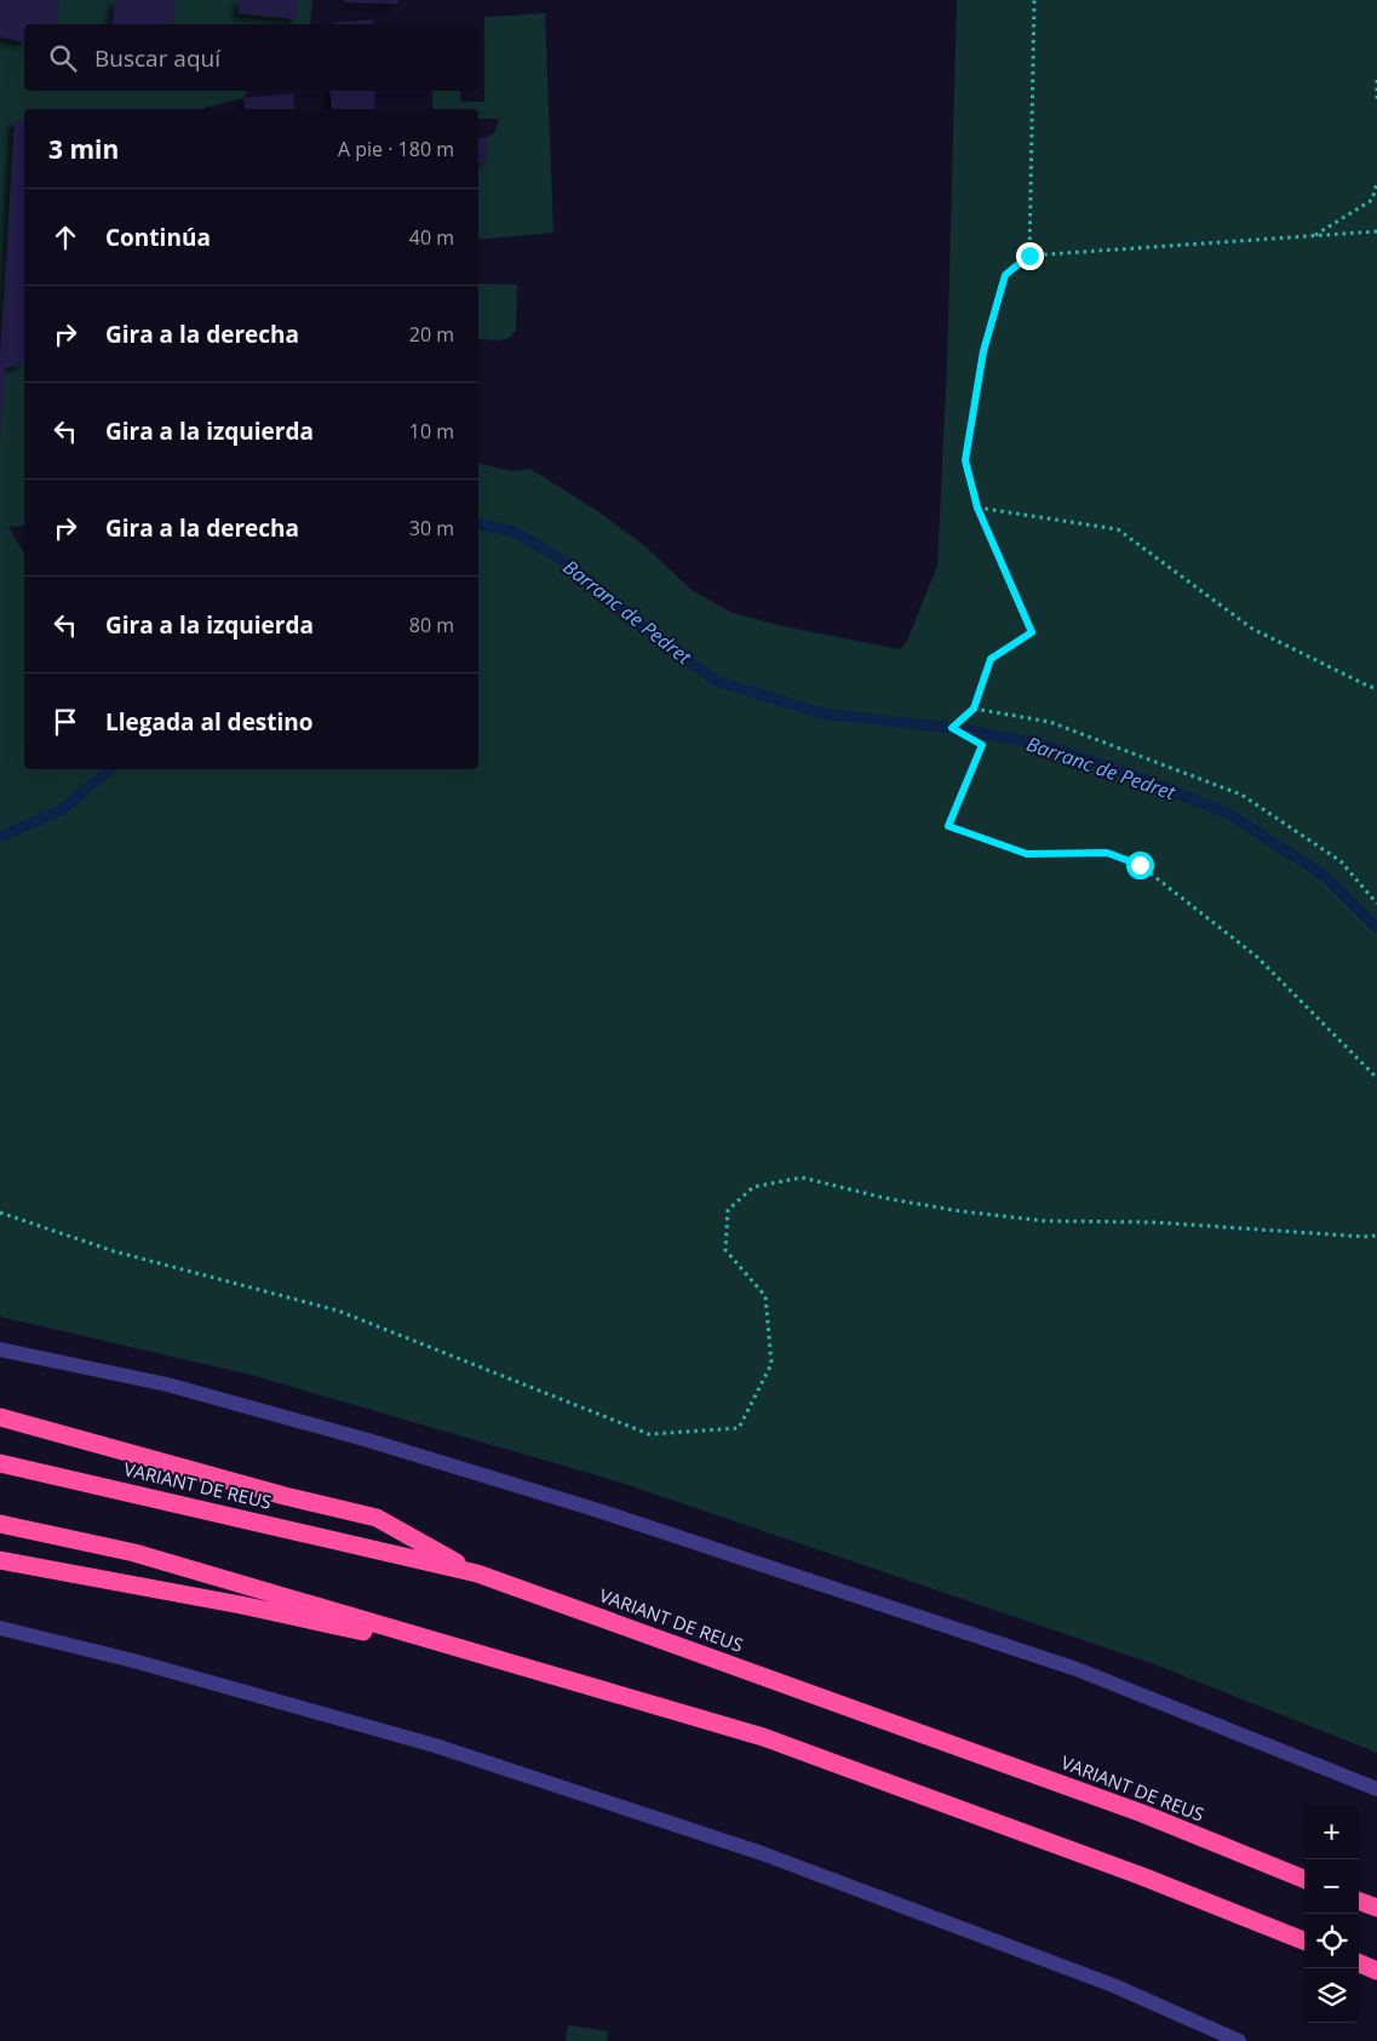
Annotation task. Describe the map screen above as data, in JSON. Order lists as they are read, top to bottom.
{
  "streets": {
    "highway": ["VARIANT DE REUS"]
  },
  "water": ["Barranc de Pedret"],
  "page": {
    "search": "Buscar aquí",
    "heading": ["3 min", "A pie · 180 m"],
    "list": [
      ["Continúa", "40 m"],
      ["Gira a la derecha", "20 m"],
      ["Gira a la izquierda", "10 m"],
      ["Gira a la derecha", "30 m"],
      ["Gira a la izquierda", "80 m"],
      "Llegada al destino"
    ],
    "map_buttons": ["+", "−"]
  }
}
